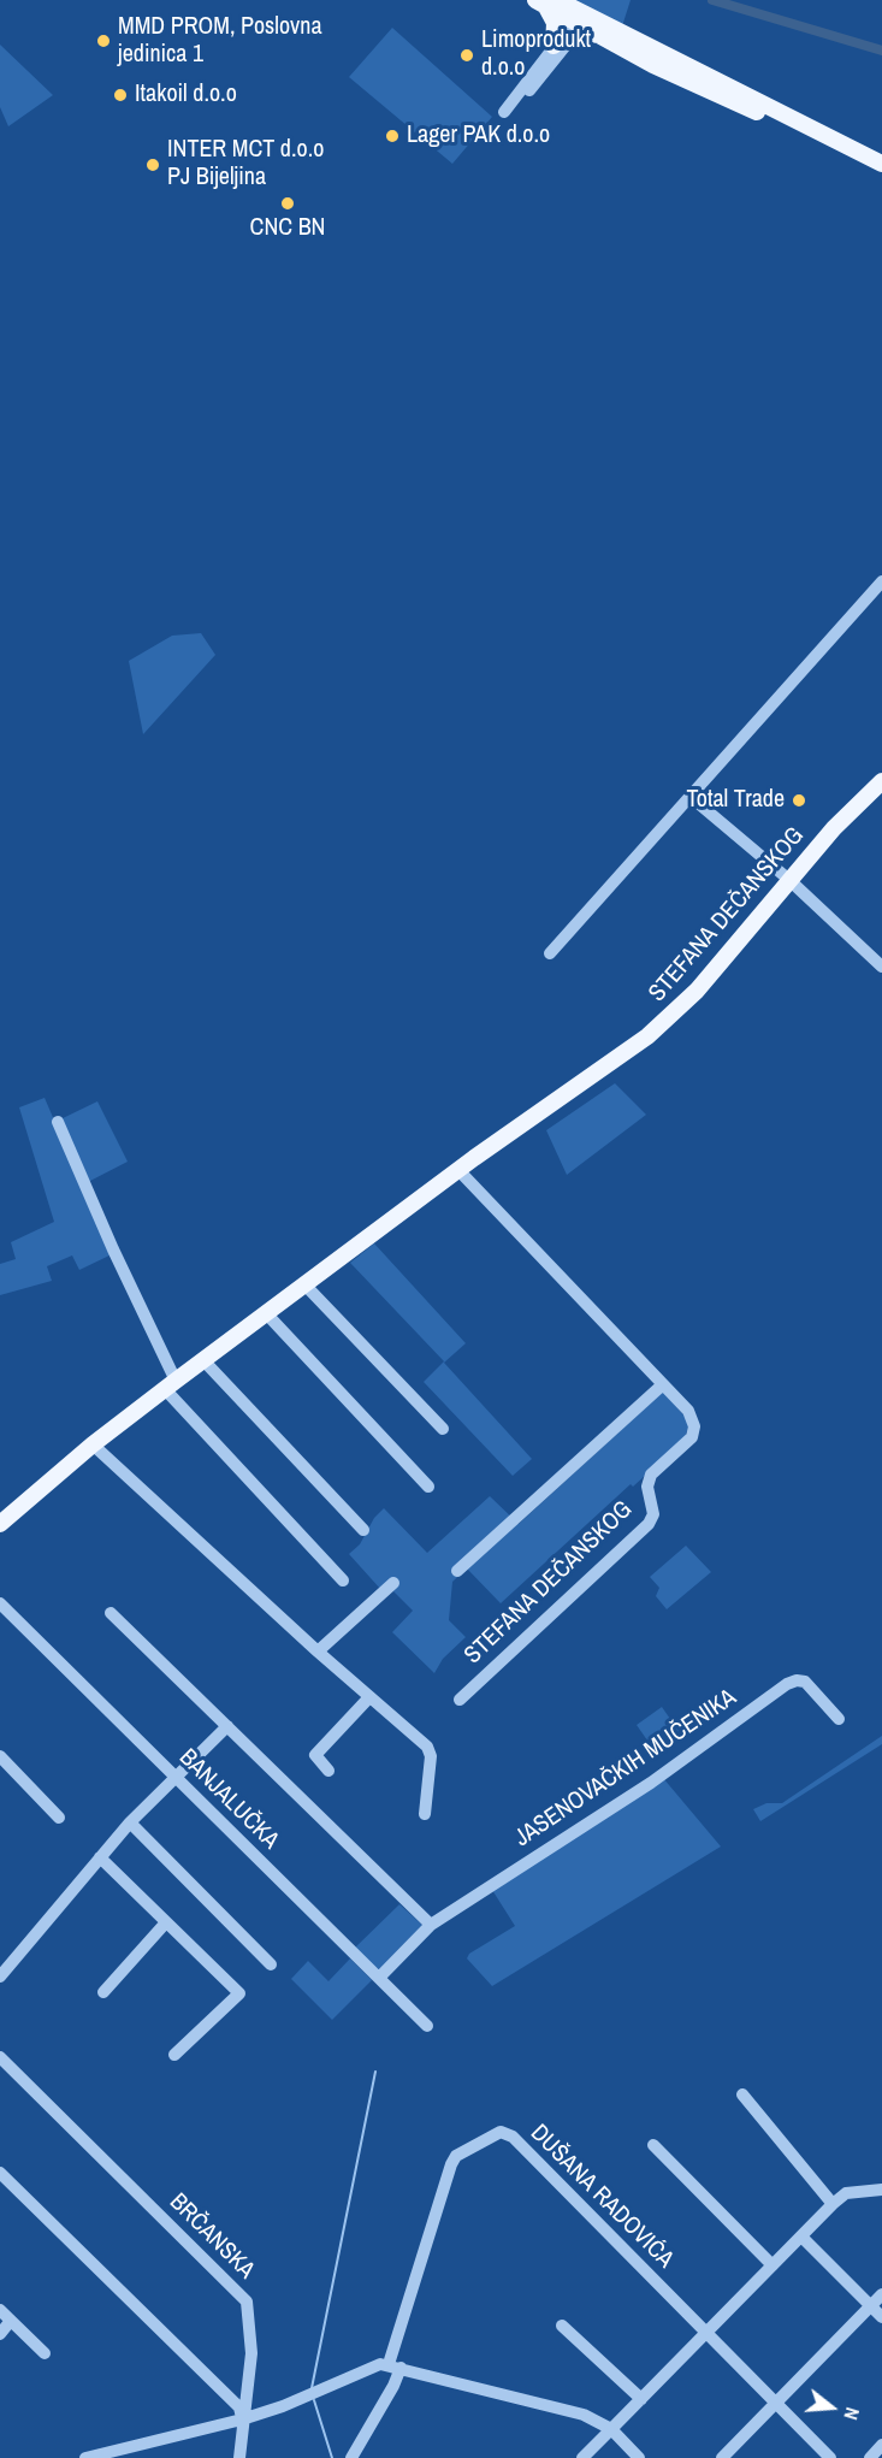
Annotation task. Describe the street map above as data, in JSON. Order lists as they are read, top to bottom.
{
  "streets": {
    "main road": ["STEFANA DEČANSKOG"],
    "street": [
      "JASENOVAČKIH MUČENIKA",
      "BANJALUČKA",
      "DUŠANA RADOVIĆA",
      "BRČANSKA"
    ]
  },
  "crossings": [
    ["JASENOVAČKIH MUČENIKA", "BANJALUČKA"]
  ],
  "places": [
    "MMD PROM, Poslovna jedinica 1",
    "Limoprodukt d.o.o",
    "Itakoil d.o.o",
    "Lager PAK d.o.o",
    "INTER MCT d.o.o PJ Bijeljina",
    "CNC BN",
    "Total Trade"
  ],
  "north": "right"
}
